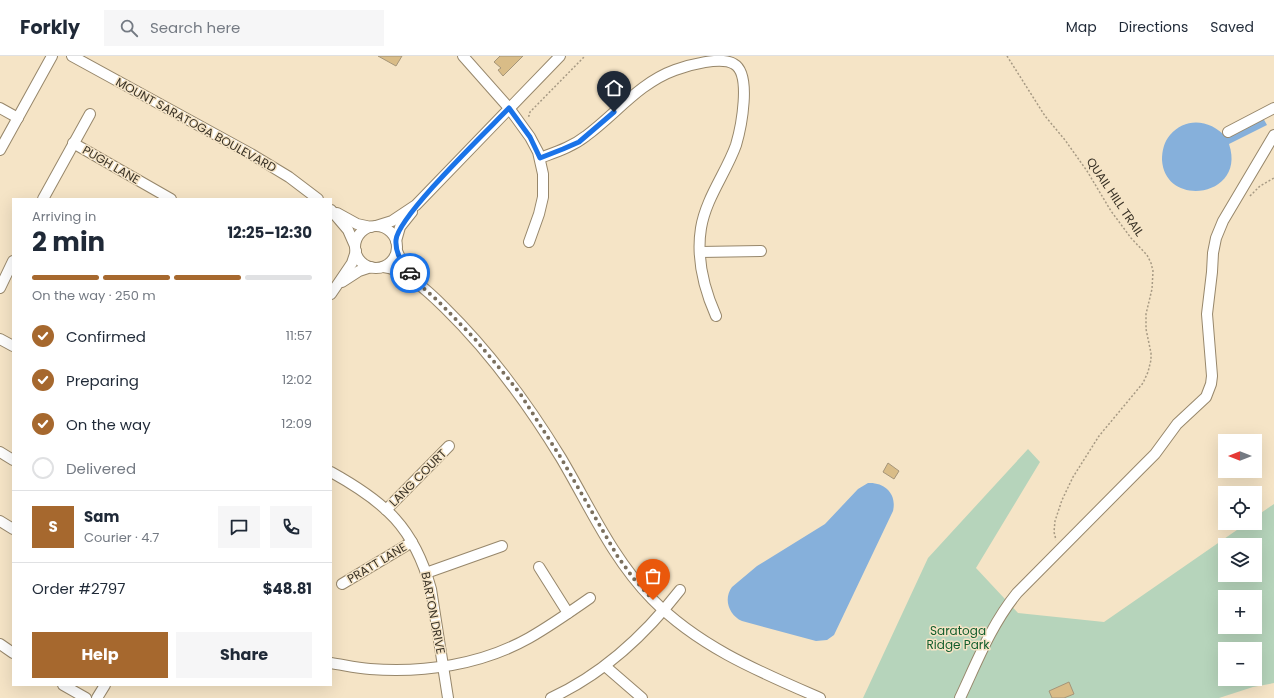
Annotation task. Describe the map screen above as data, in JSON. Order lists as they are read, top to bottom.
{
  "streets": {
    "street": [
      "MOUNT SARATOGA BOULEVARD",
      "PUGH LANE",
      "LANG COURT",
      "PRATT LANE",
      "BARTON DRIVE"
    ],
    "path": ["QUAIL HILL TRAIL"]
  },
  "crossings": [
    ["LANG COURT", "BARTON DRIVE"],
    ["PRATT LANE", "BARTON DRIVE"]
  ],
  "parks": ["Saratoga Ridge Park"],
  "north": "left",
  "page": {
    "header": "Forkly",
    "search": "Search here",
    "nav": ["Map", "Directions", "Saved"],
    "heading": ["2 min", "Arriving in", "12:25–12:30"],
    "panel": [
      "Sam",
      "Courier · 4.7",
      "Order #2797",
      "$48.81"
    ],
    "bar": "On the way · 250 m",
    "list": [
      ["Confirmed", "11:57"],
      ["Preparing", "12:02"],
      ["On the way", "12:09"],
      "Delivered"
    ],
    "map_buttons": ["+", "−"],
    "round": "S",
    "buttons": ["Help", "Share"]
  }
}
